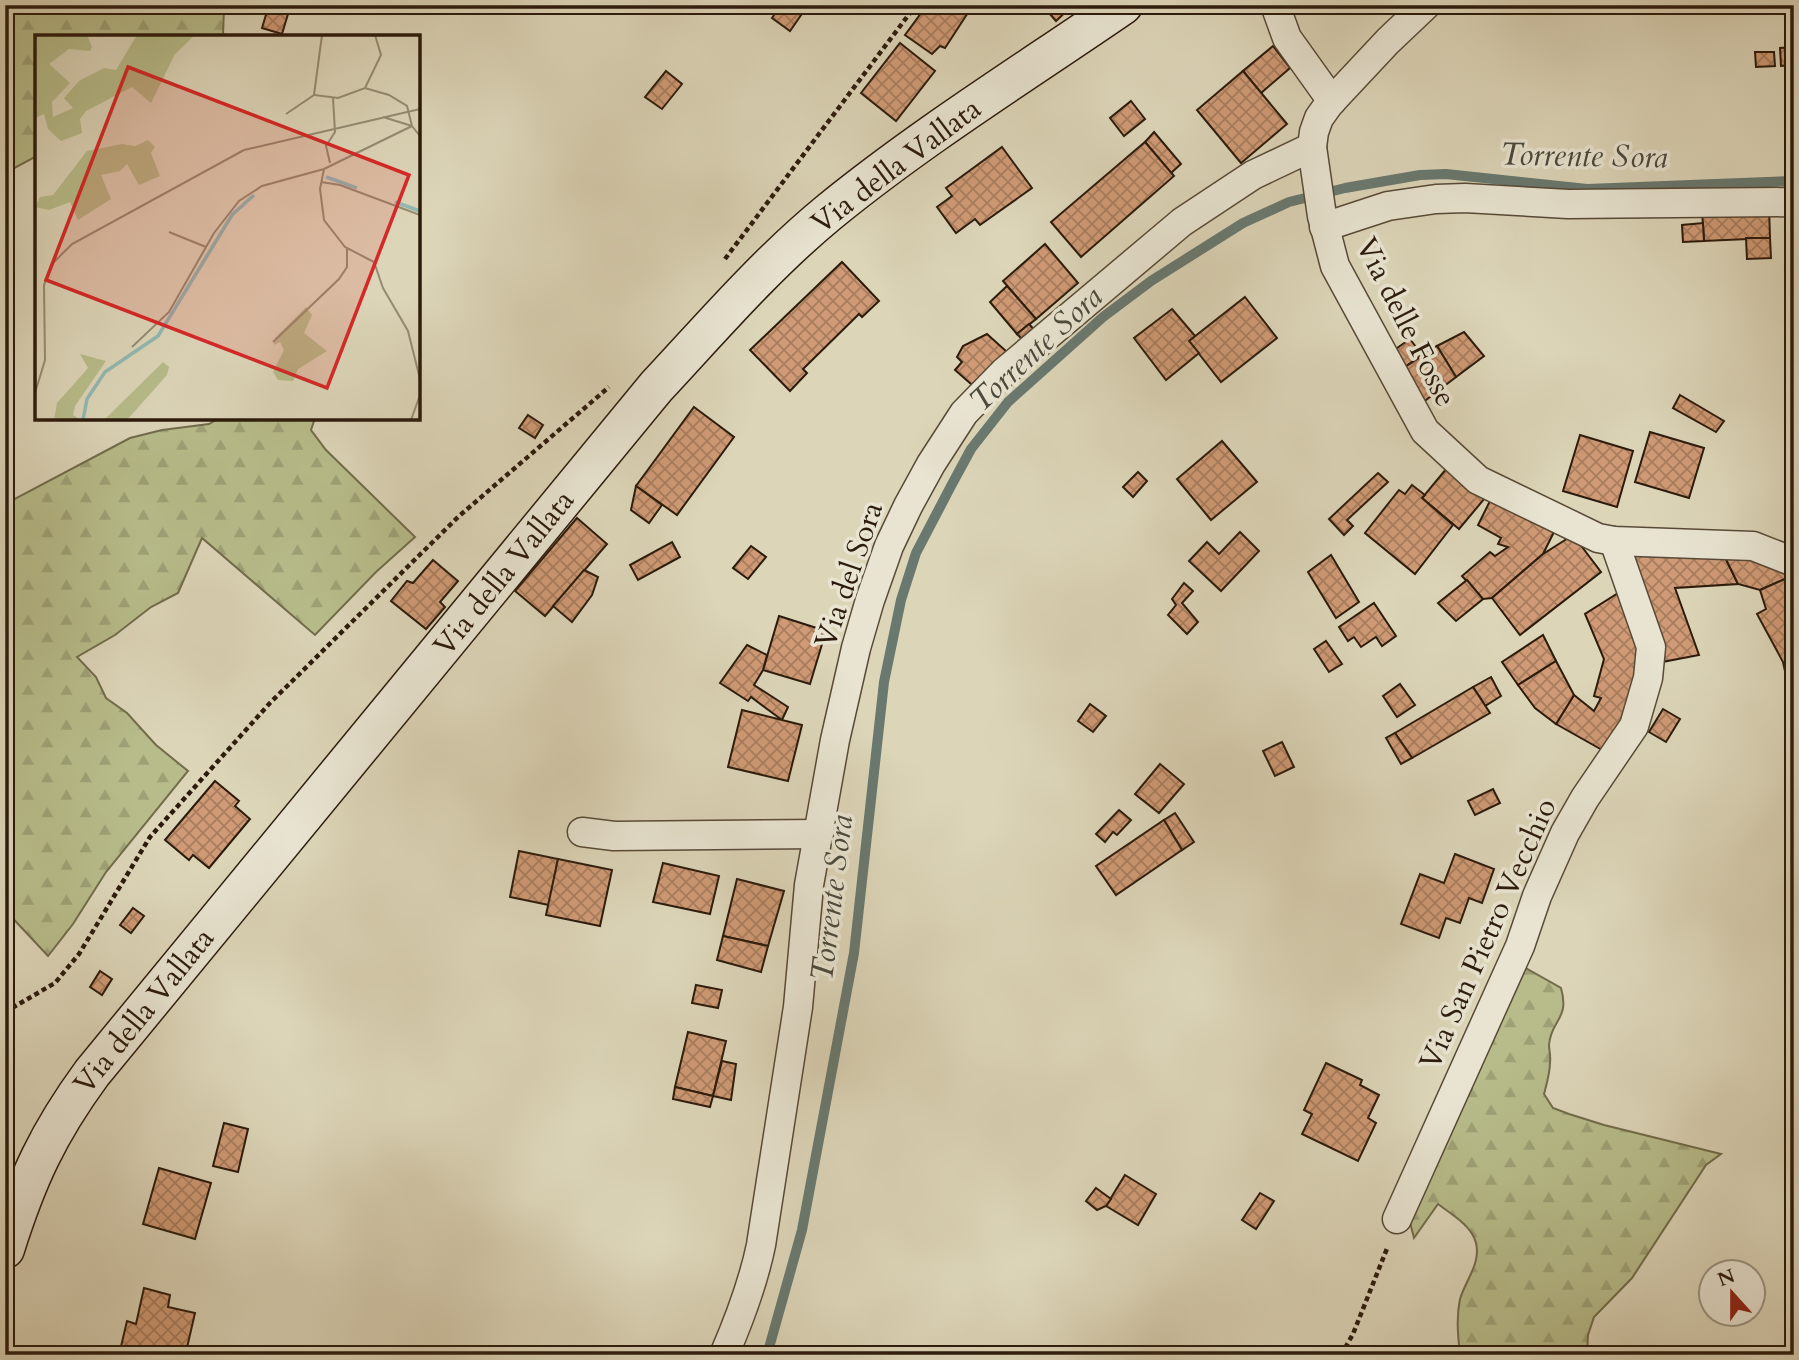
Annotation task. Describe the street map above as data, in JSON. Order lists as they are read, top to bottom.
{
  "streets": {
    "main road": ["Via della Vallata"],
    "street": ["Via delle Fosse", "Via del Sora", "Via San Pietro Vecchio"]
  },
  "crossings": [
    ["Via delle Fosse", "Via del Sora"],
    ["Via delle Fosse", "Via San Pietro Vecchio"]
  ],
  "water": ["Torrente Sora"],
  "north": "top"
}
